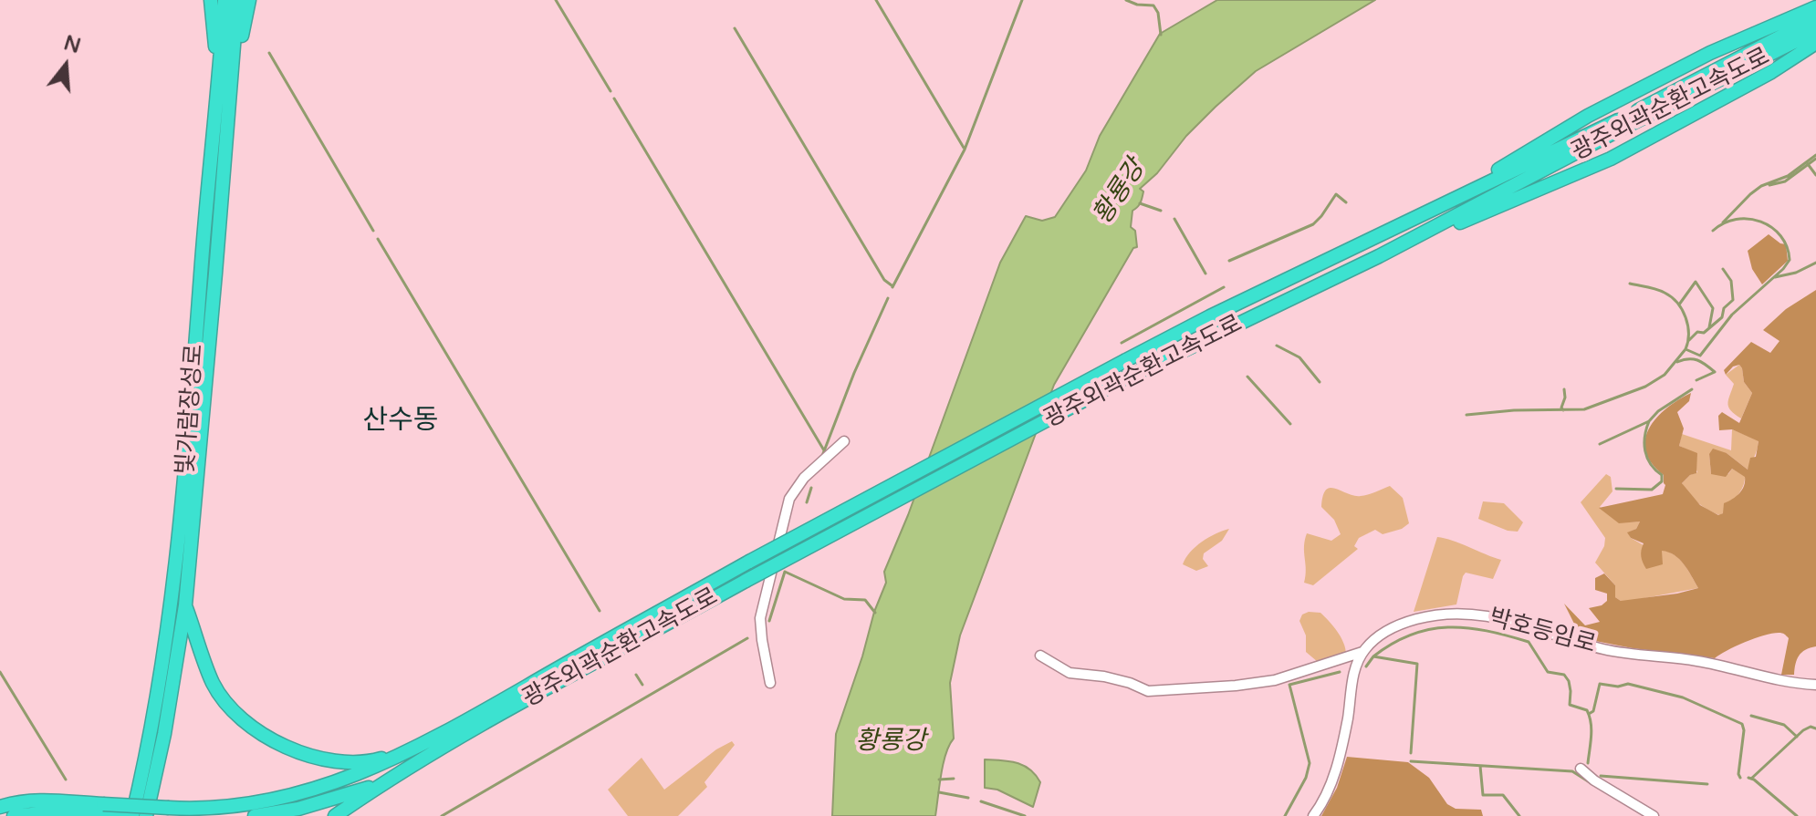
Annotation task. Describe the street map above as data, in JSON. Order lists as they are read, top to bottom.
{
  "streets": {
    "highway": ["광주외곽순환고속도로", "빛가람장성로"],
    "street": ["박호등임로"]
  },
  "districts": ["산수동"],
  "water": ["황룡강"],
  "north": "top"
}
